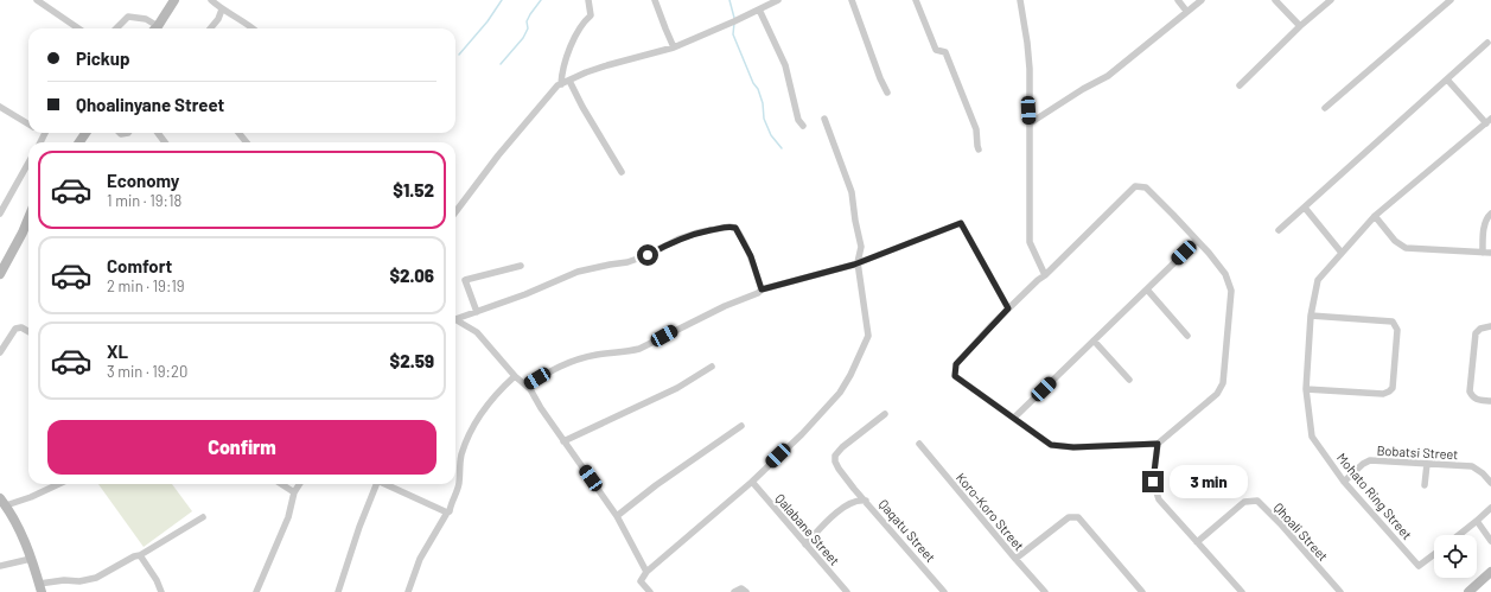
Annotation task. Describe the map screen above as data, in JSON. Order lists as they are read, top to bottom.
{
  "streets": {
    "street": [
      "Bobatsi Street",
      "Mohato Ring Street",
      "Koro-Koro Street",
      "Qalabane Street",
      "Qaqatu Street",
      "Qhoali Street"
    ]
  },
  "crossings": [
    ["Bobatsi Street", "Mohato Ring Street"],
    ["Qalabane Street", "Qaqatu Street"]
  ],
  "page": {
    "banner": ["Pickup", "Qhoalinyane Street"],
    "list": [
      {
        "name": "Economy",
        "note": "1 min · 19:18",
        "value": "$1.52"
      },
      {
        "name": "Comfort",
        "note": "2 min · 19:19",
        "value": "$2.06"
      },
      {
        "name": "XL",
        "note": "3 min · 19:20",
        "value": "$2.59"
      }
    ],
    "buttons": "Confirm",
    "bubble": "3 min"
  }
}
